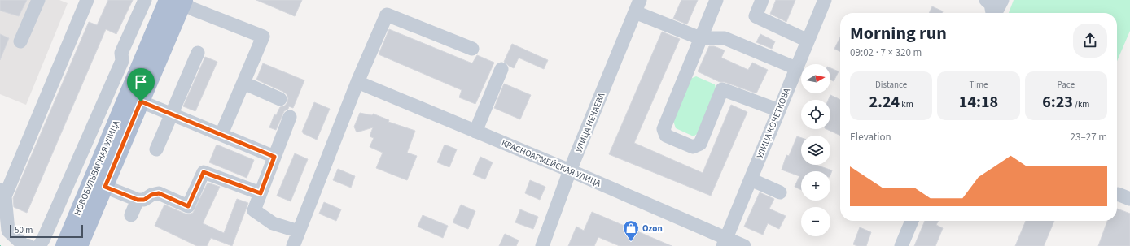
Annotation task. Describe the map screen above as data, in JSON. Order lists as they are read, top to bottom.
{
  "streets": {
    "main road": ["НОВОБУЛЬВАРНАЯ УЛИЦА"],
    "street": ["УЛИЦА НЕЧАЕВА", "УЛИЦА КОЧЕТКОВА", "КРАСНОАРМЕЙСКАЯ УЛИЦА"]
  },
  "crossings": [
    ["УЛИЦА НЕЧАЕВА", "КРАСНОАРМЕЙСКАЯ УЛИЦА"],
    ["УЛИЦА КОЧЕТКОВА", "КРАСНОАРМЕЙСКАЯ УЛИЦА"]
  ],
  "places": {
    "shop": ["Ozon"]
  },
  "scale_bar": "50 m",
  "north": "right",
  "page": {
    "heading": ["Morning run", "09:02 · 7 × 320 m"],
    "map_buttons": ["+", "−"],
    "stats": [
      ["Distance", "2.24 km"],
      ["Time", "14:18"],
      ["Pace", "6:23 /km"]
    ],
    "chart": ["Elevation", "23–27 m"],
    "scale": "50 m"
  }
}
